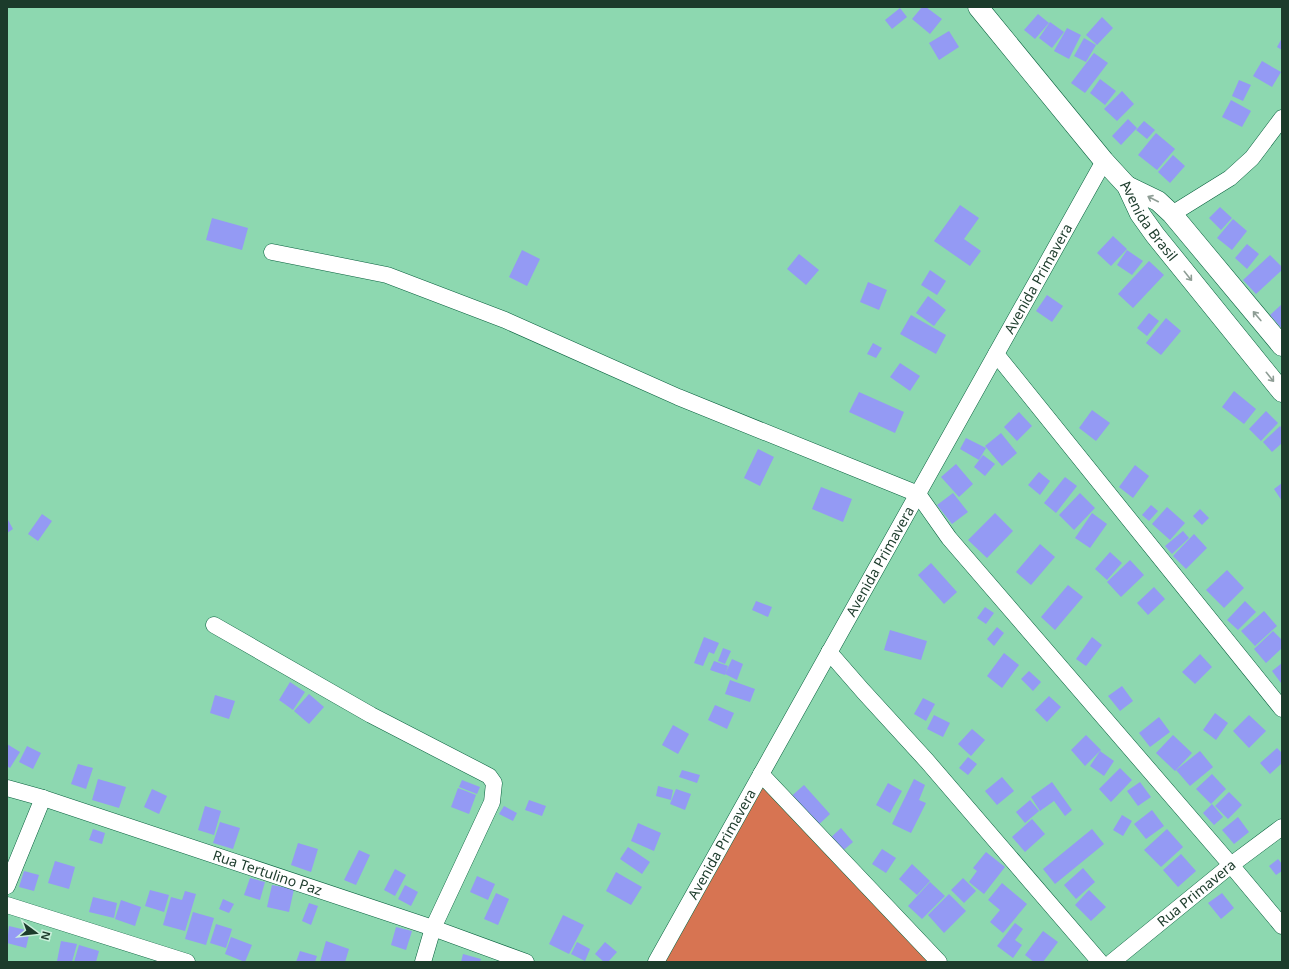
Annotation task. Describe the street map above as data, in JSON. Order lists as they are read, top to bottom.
{
  "streets": {
    "street": [
      "Avenida Brasil",
      "Avenida Primavera",
      "Rua Tertulino Paz",
      "Rua Primavera"
    ]
  },
  "north": "right"
}
